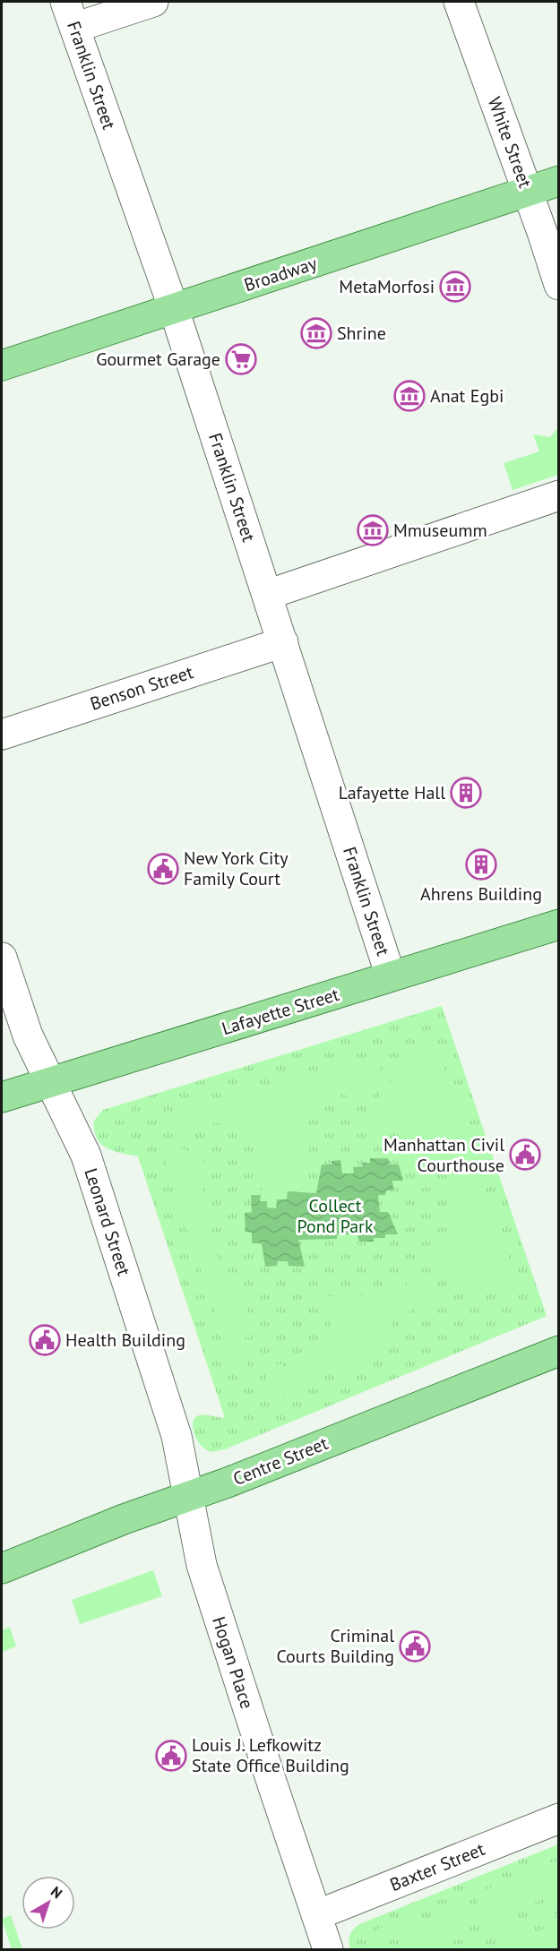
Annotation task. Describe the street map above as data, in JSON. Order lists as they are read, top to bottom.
{
  "streets": {
    "main road": ["Broadway", "Lafayette Street", "Centre Street"],
    "street": [
      "Franklin Street",
      "White Street",
      "Benson Street",
      "Leonard Street",
      "Hogan Place",
      "Baxter Street"
    ]
  },
  "crossings": [
    ["Franklin Street", "Broadway"],
    ["Franklin Street", "Benson Street"],
    ["Franklin Street", "Lafayette Street"],
    ["White Street", "Broadway"],
    ["Lafayette Street", "Leonard Street"],
    ["Leonard Street", "Centre Street"],
    ["Leonard Street", "Hogan Place"],
    ["Centre Street", "Hogan Place"],
    ["Hogan Place", "Baxter Street"]
  ],
  "parks": ["Collect Pond Park"],
  "places": {
    "museum": [
      "MetaMorfosi",
      "Shrine",
      "Anat Egbi",
      "Mmuseumm"
    ],
    "supermarket": ["Gourmet Garage"],
    "building": ["Lafayette Hall", "Ahrens Building"],
    "public building": [
      "New York City Family Court",
      "Manhattan Civil Courthouse",
      "Health Building",
      "Criminal Courts Building",
      "Louis J. Lefkowitz State Office Building"
    ]
  },
  "north": "top right"
}
